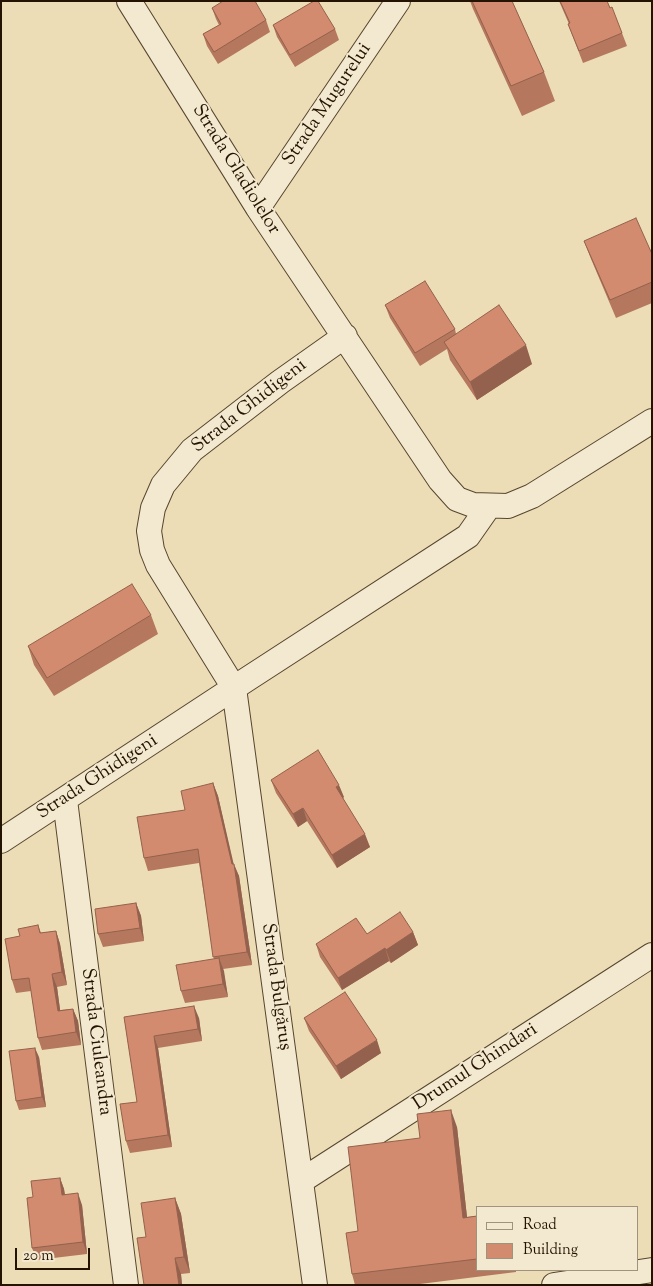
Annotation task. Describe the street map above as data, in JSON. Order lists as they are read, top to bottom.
{
  "streets": {
    "street": [
      "Strada Mugurelui",
      "Strada Gladiolelor",
      "Strada Ghidigeni",
      "Strada Bulgăruș",
      "Strada Ciuleandra",
      "Drumul Ghindari"
    ]
  },
  "crossings": [
    ["Strada Mugurelui", "Strada Gladiolelor"],
    ["Strada Gladiolelor", "Strada Ghidigeni"],
    ["Strada Ghidigeni", "Strada Bulgăruș"],
    ["Strada Ghidigeni", "Strada Ciuleandra"],
    ["Strada Bulgăruș", "Drumul Ghindari"]
  ],
  "legend": ["Road", "Building"],
  "scale_bar": "20 m"
}
